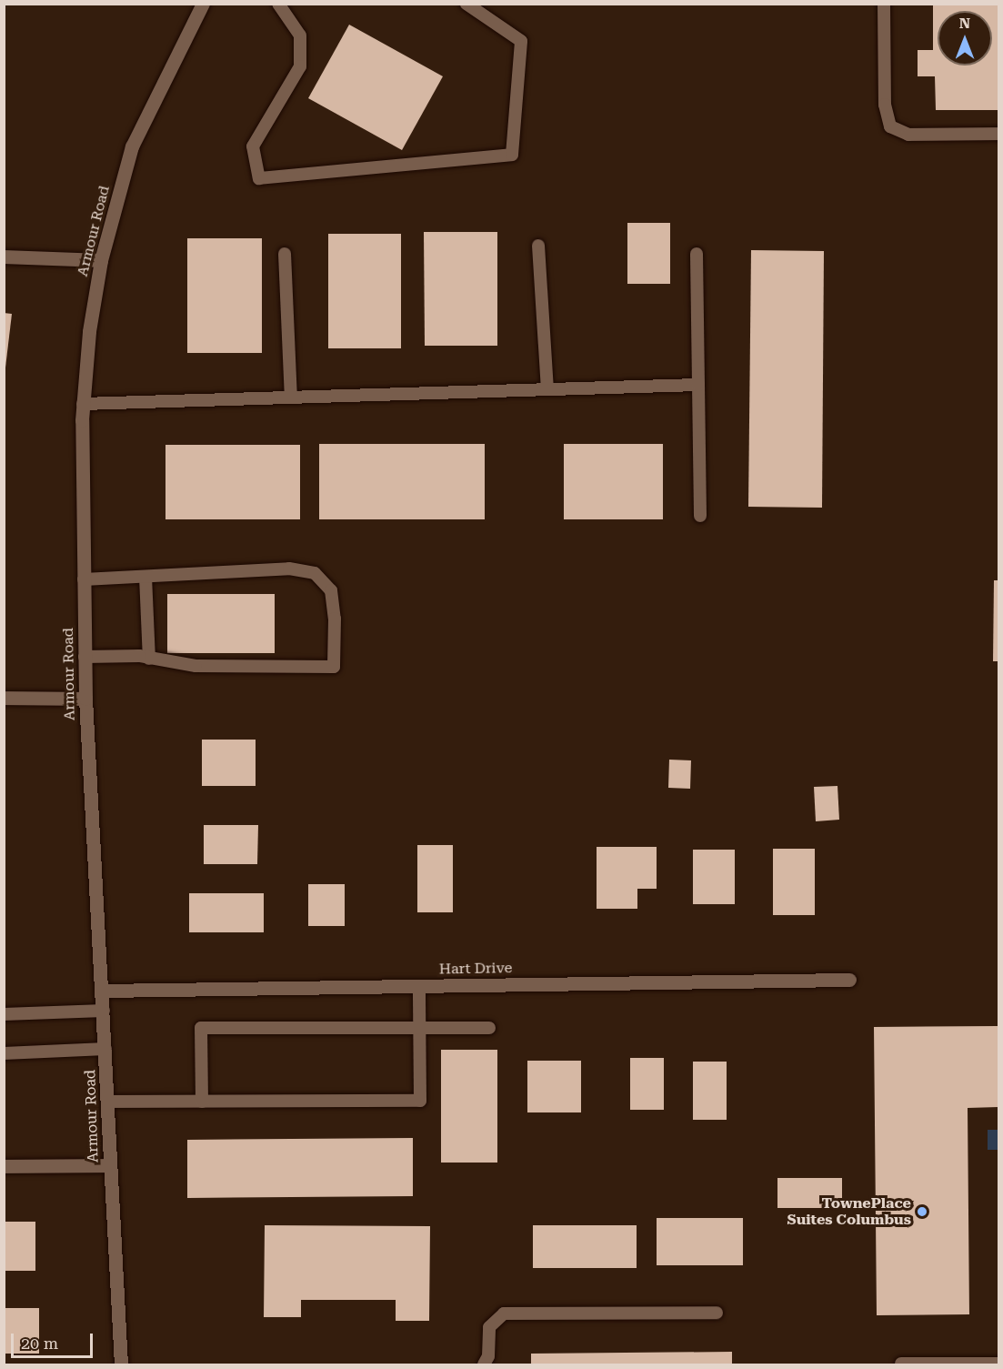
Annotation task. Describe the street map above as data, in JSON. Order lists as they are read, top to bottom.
{
  "streets": {
    "street": ["Armour Road", "Hart Drive"]
  },
  "crossings": [
    ["Armour Road", "Hart Drive"]
  ],
  "places": ["TownePlace Suites Columbus"],
  "scale_bar": "20 m",
  "north": "top"
}
